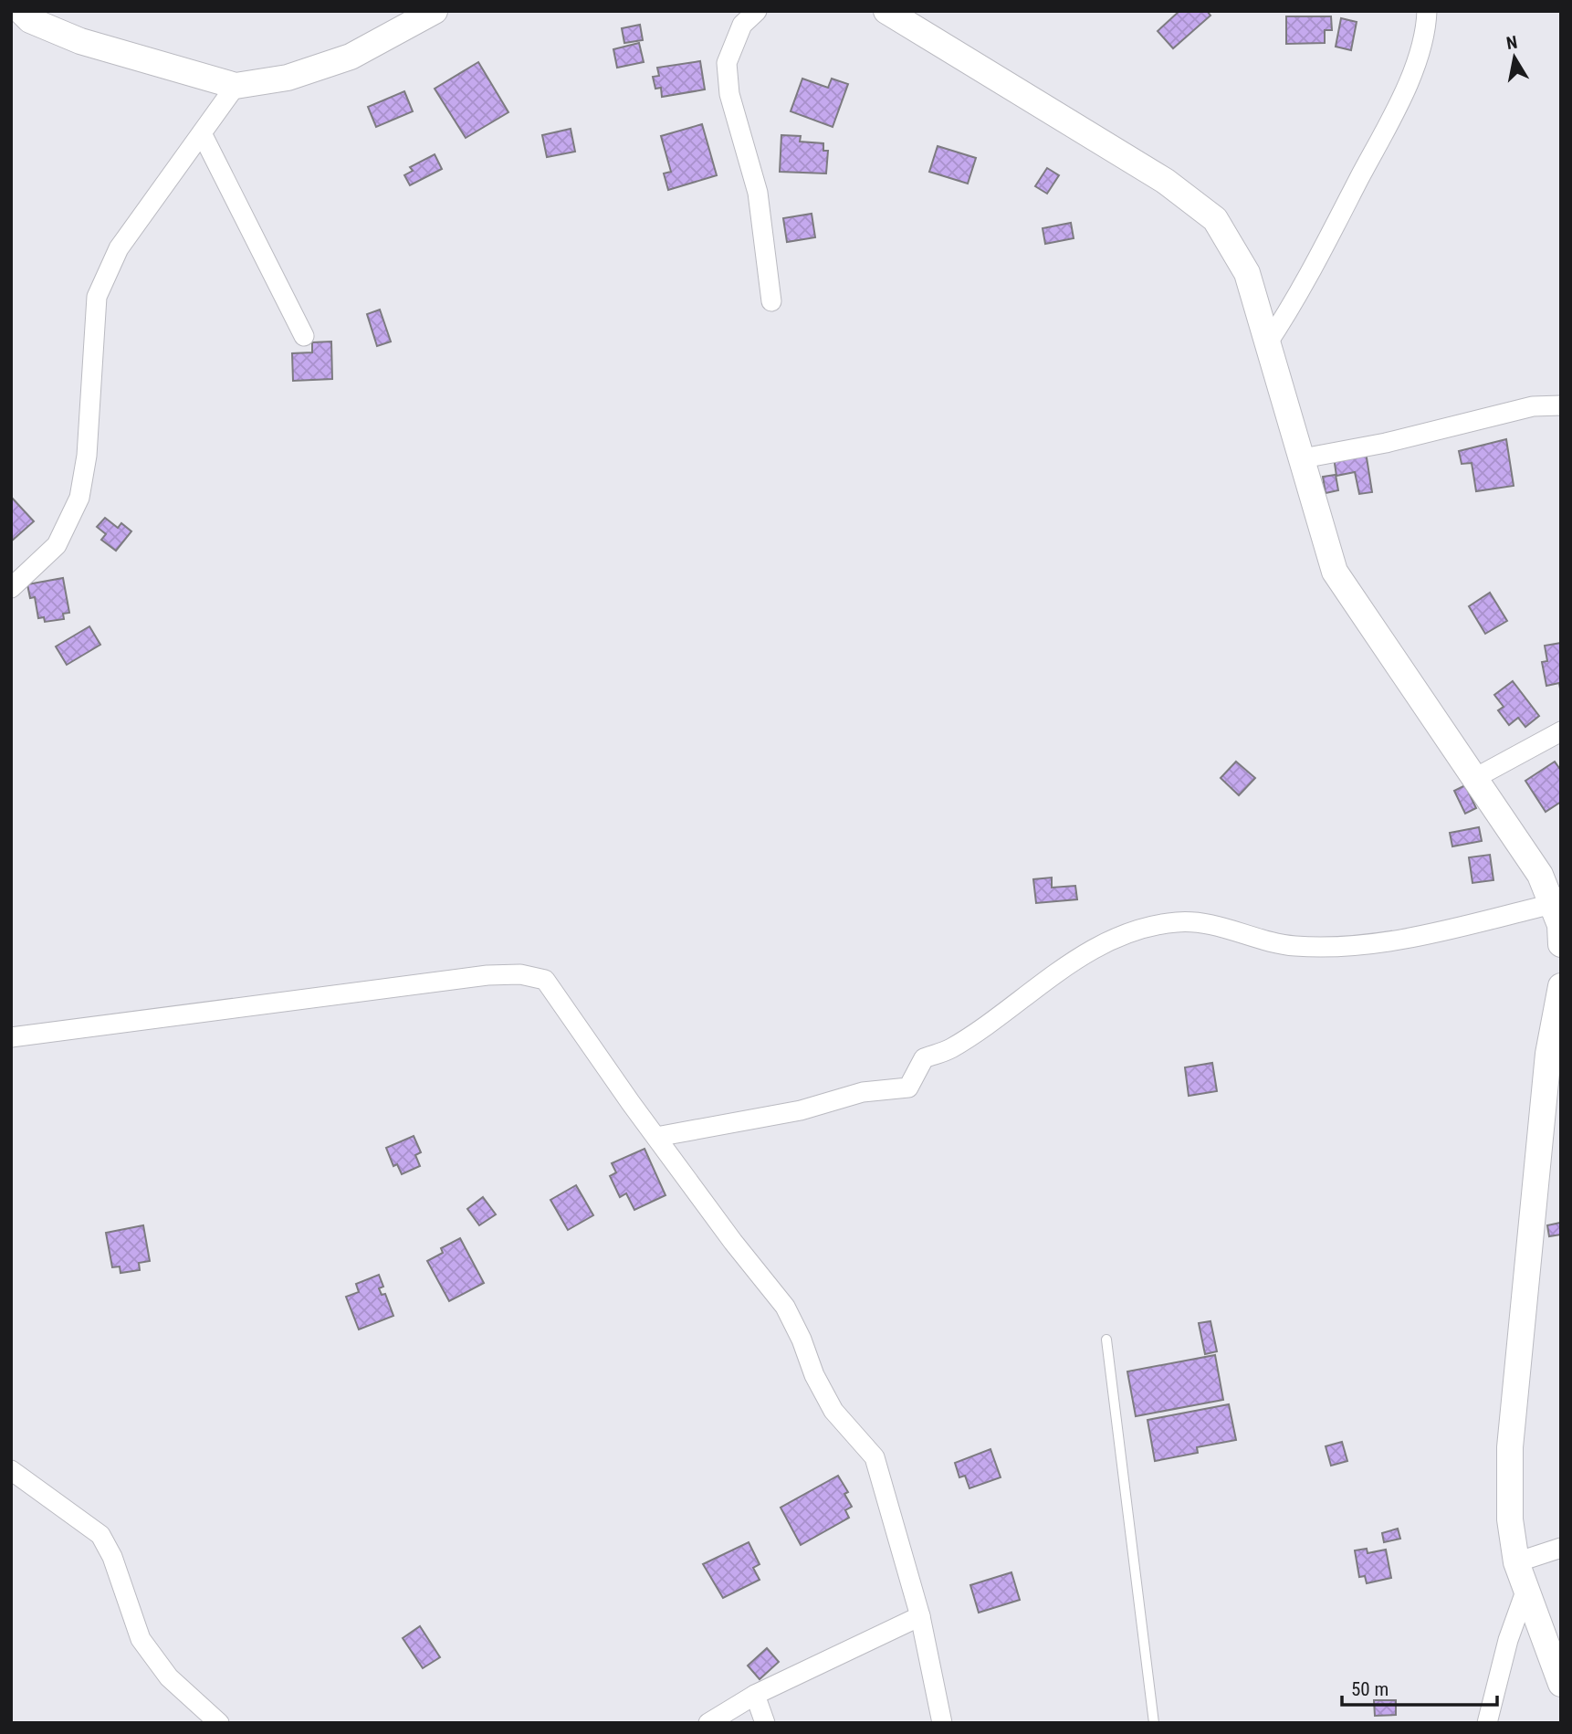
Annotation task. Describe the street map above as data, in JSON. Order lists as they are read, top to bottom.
{
  "scale_bar": "50 m",
  "north": "top"
}
